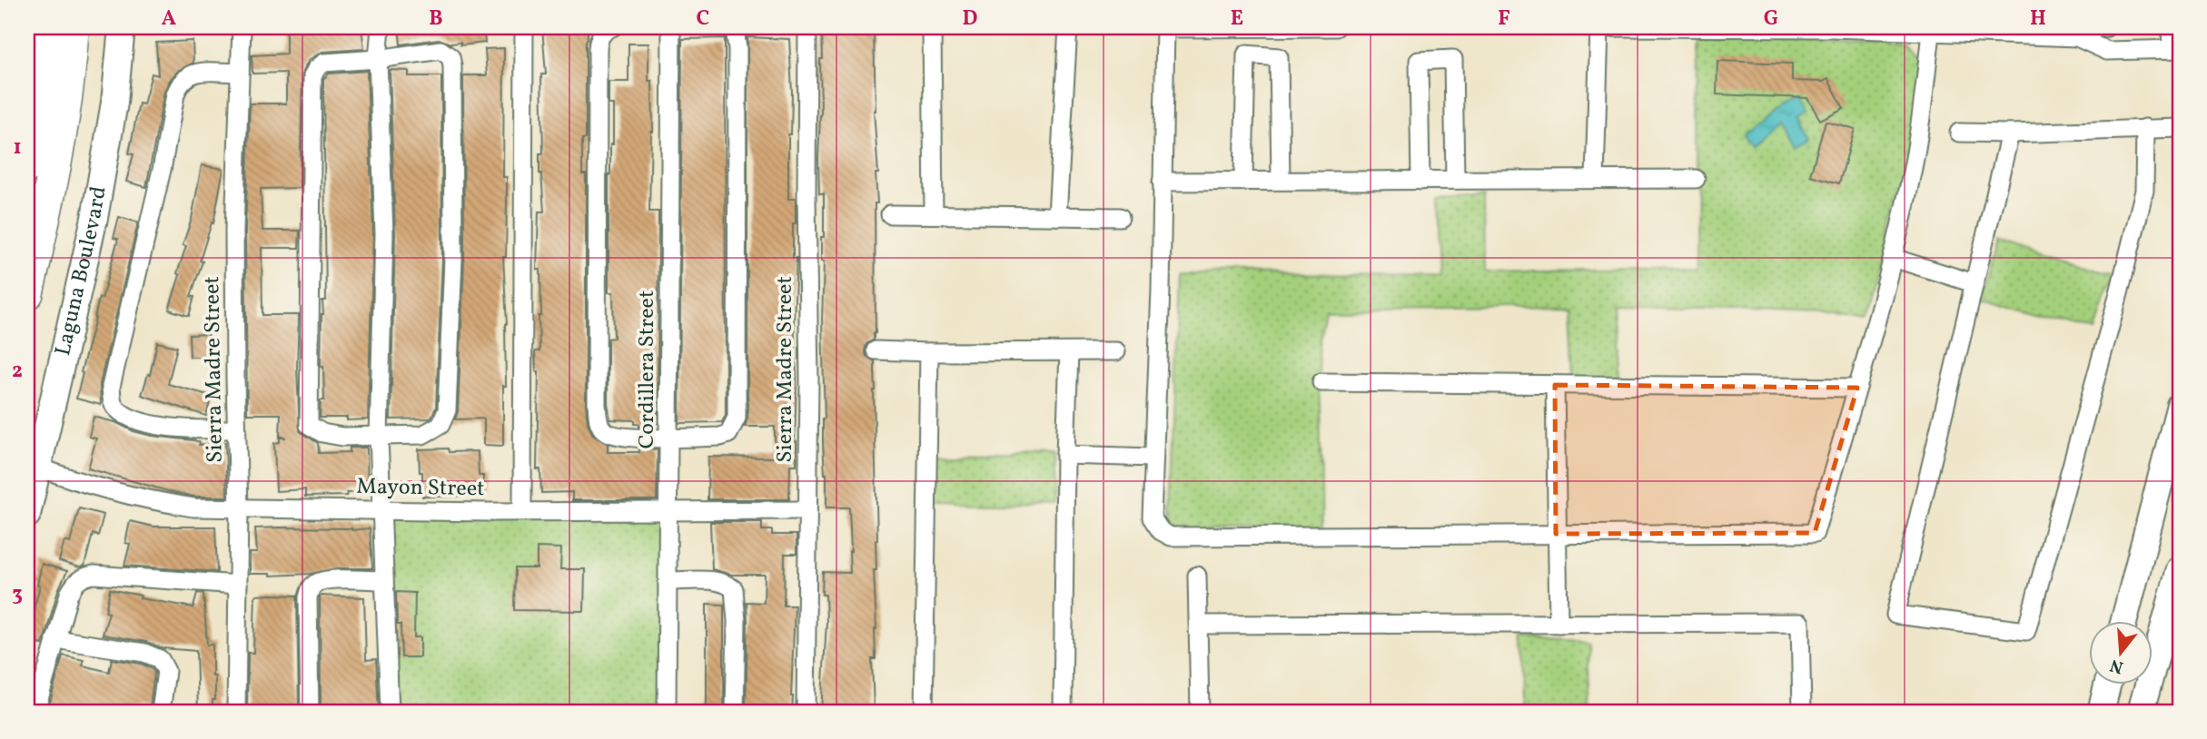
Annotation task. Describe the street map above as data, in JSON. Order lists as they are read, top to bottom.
{
  "streets": {
    "main road": ["Laguna Boulevard"],
    "street": ["Sierra Madre Street", "Cordillera Street", "Mayon Street"]
  },
  "crossings": [
    ["Laguna Boulevard", "Mayon Street"],
    ["Sierra Madre Street", "Mayon Street"],
    ["Cordillera Street", "Mayon Street"]
  ],
  "north": "bottom",
  "grid": {
    "columns": [
      "A",
      "B",
      "C",
      "D",
      "E",
      "F",
      "G",
      "H"
    ],
    "rows": ["1", "2", "3"]
  }
}
